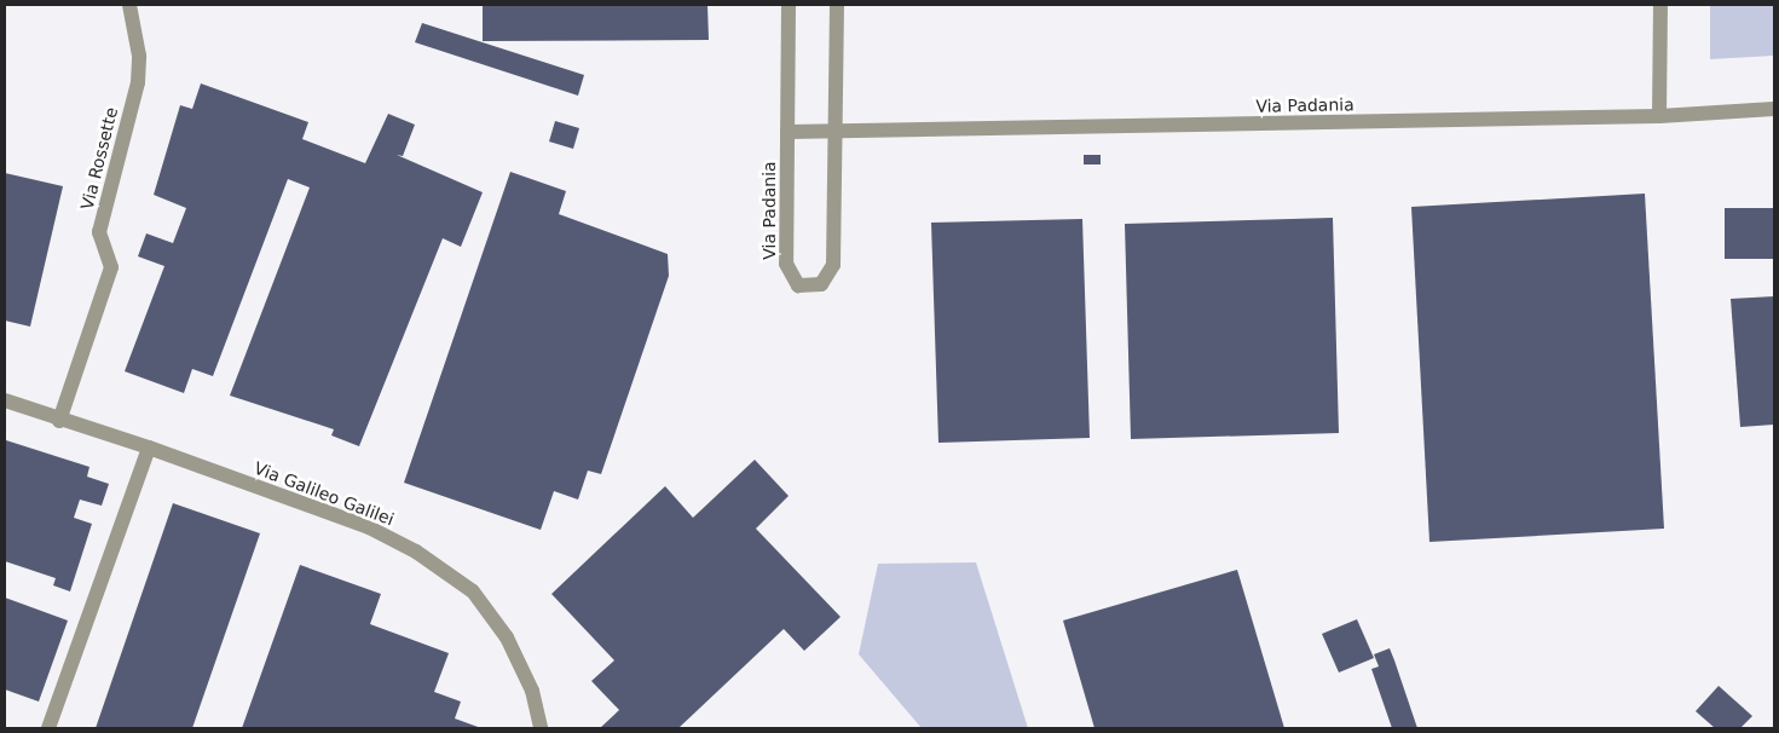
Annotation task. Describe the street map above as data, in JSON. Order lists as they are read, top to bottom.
{
  "streets": {
    "street": ["Via Padania", "Via Rossette", "Via Galileo Galilei"]
  },
  "crossings": [
    ["Via Rossette", "Via Galileo Galilei"]
  ]
}
